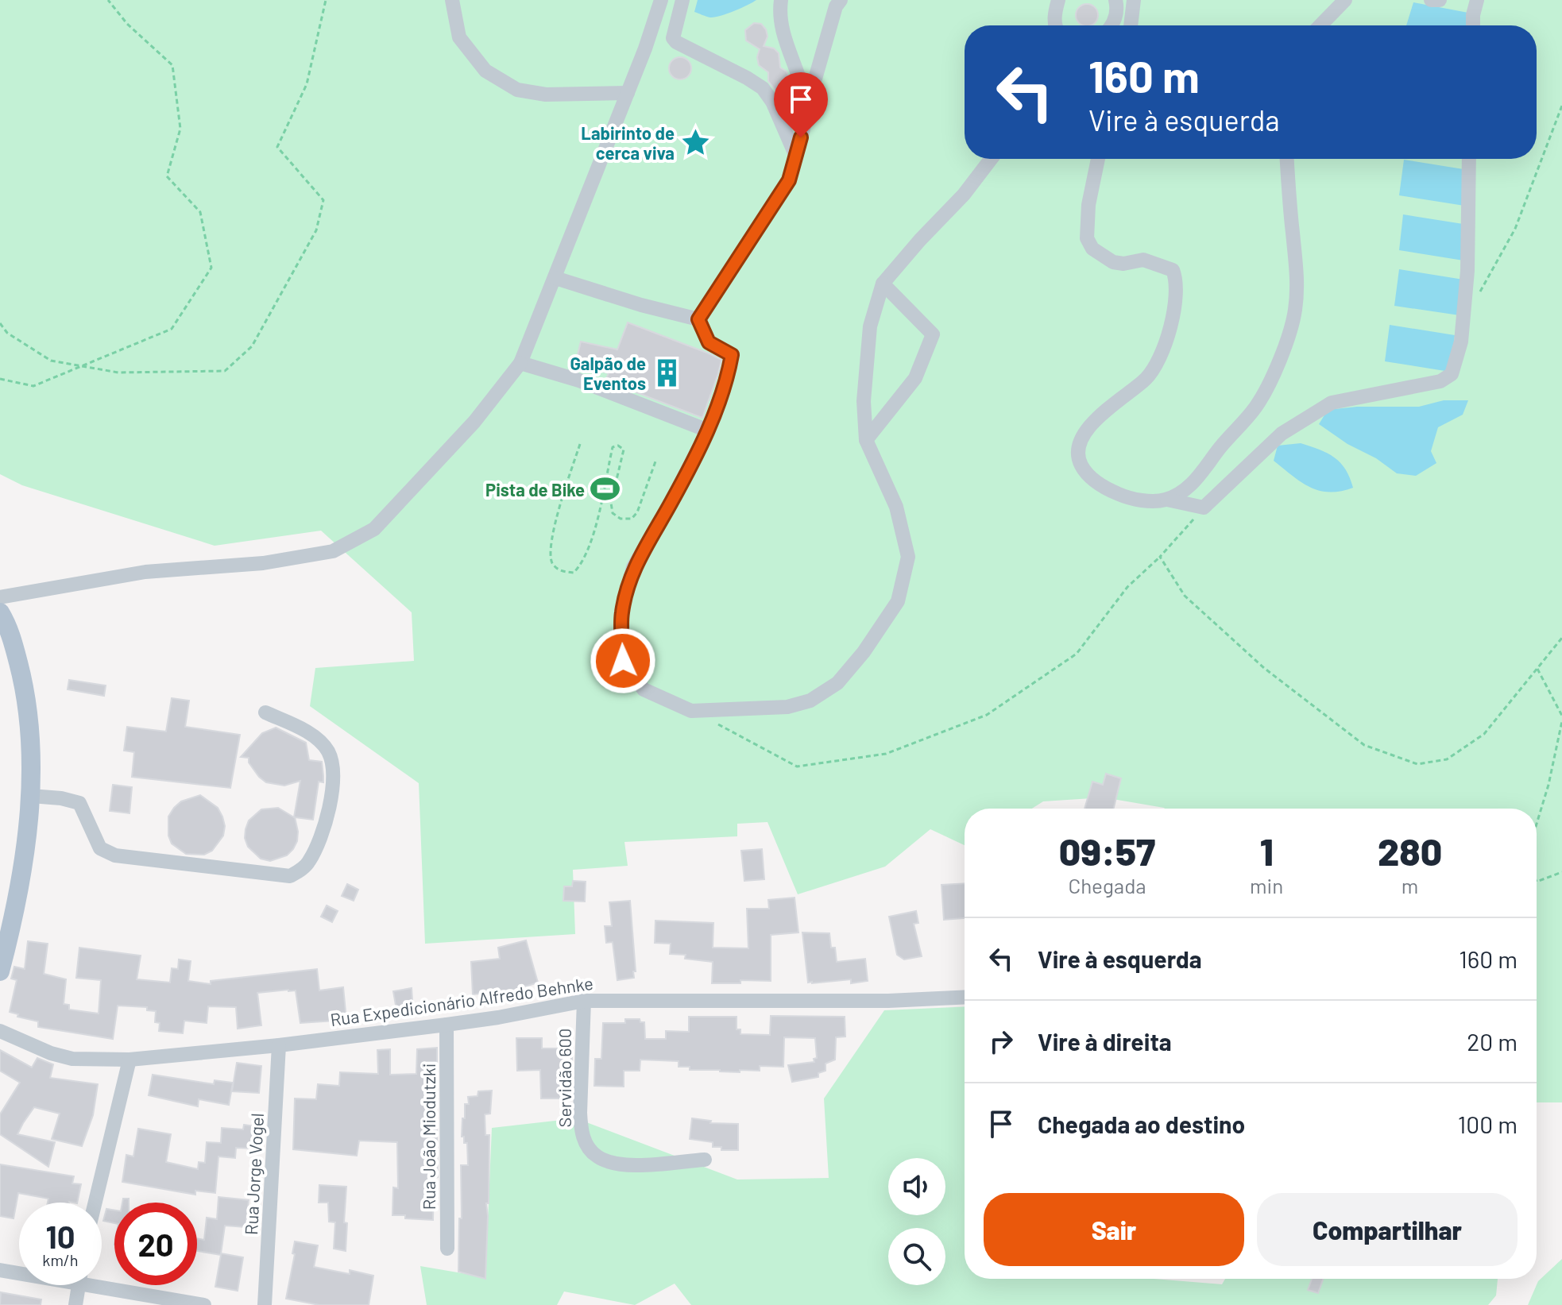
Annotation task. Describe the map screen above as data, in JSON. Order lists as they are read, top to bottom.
{
  "streets": {
    "street": [
      "Rua Expedicionário Alfredo Behnke",
      "Servidão 600",
      "Rua João Miodutzki",
      "Rua Jorge Vogel"
    ]
  },
  "crossings": [
    ["Rua Expedicionário Alfredo Behnke", "Servidão 600"],
    ["Rua Expedicionário Alfredo Behnke", "Rua João Miodutzki"],
    ["Rua Expedicionário Alfredo Behnke", "Rua Jorge Vogel"]
  ],
  "places": {
    "place": ["Labirinto de cerca viva"],
    "building": ["Galpão de Eventos"],
    "sports": ["Pista de Bike"]
  },
  "page": {
    "turn": ["160 m", "Vire à esquerda"],
    "eta": [
      "09:57",
      "Chegada",
      "1",
      "min",
      "280",
      "m"
    ],
    "list": [
      {
        "name": "Vire à esquerda",
        "value": "160 m"
      },
      {
        "name": "Vire à direita",
        "value": "20 m"
      },
      {
        "name": "Chegada ao destino",
        "value": "100 m"
      }
    ],
    "buttons": ["Sair", "Compartilhar"],
    "speed": "10 km/h",
    "limit": "20"
  }
}
